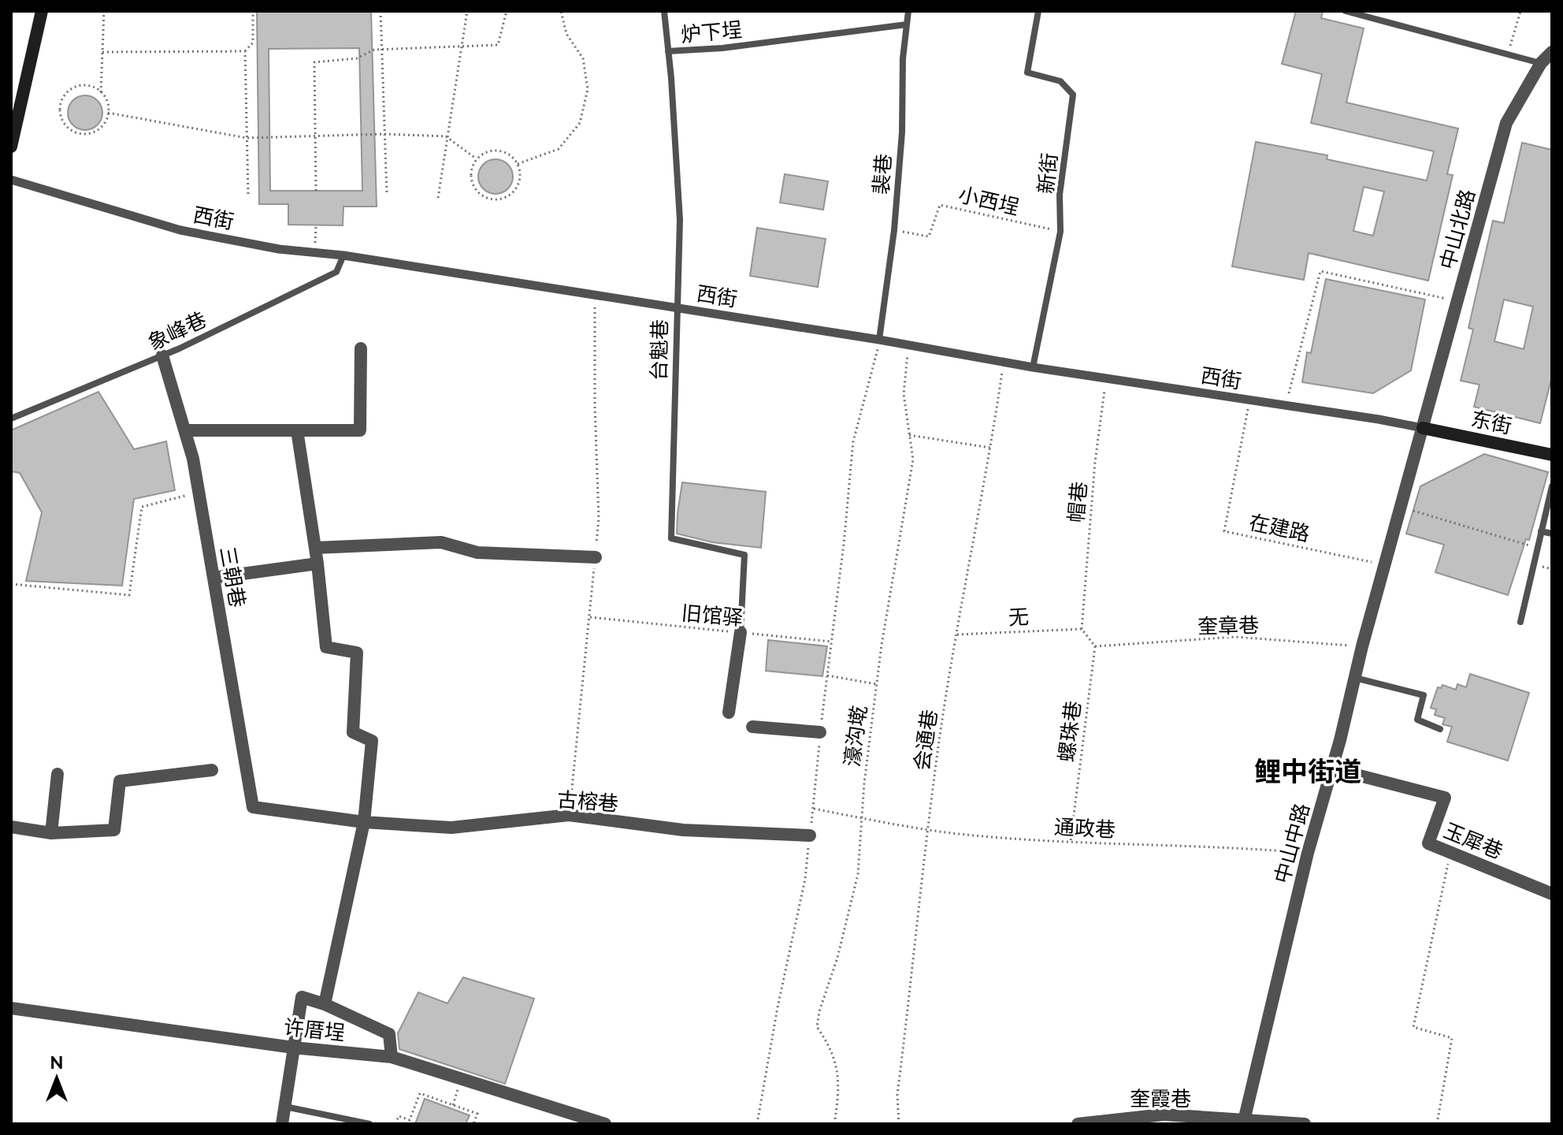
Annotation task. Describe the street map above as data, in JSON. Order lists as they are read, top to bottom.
{
  "streets": {
    "main road": ["东街"],
    "street": [
      "西街",
      "中山北路",
      "三朝巷",
      "古榕巷",
      "玉犀巷",
      "中山中路",
      "许厝埕",
      "奎霞巷"
    ],
    "lane": [
      "炉下埕",
      "新街",
      "裴巷",
      "象峰巷",
      "台魁巷"
    ],
    "path": [
      "小西埕",
      "帽巷",
      "在建路",
      "旧馆驿",
      "无",
      "奎章巷",
      "螺珠巷",
      "濠沟墘",
      "会通巷",
      "通政巷"
    ]
  },
  "crossings": [
    ["炉下埕", "裴巷"],
    ["炉下埕", "台魁巷"],
    ["新街", "小西埕"],
    ["新街", "西街"],
    ["裴巷", "小西埕"],
    ["裴巷", "西街"],
    ["西街", "中山北路"],
    ["西街", "象峰巷"],
    ["西街", "台魁巷"],
    ["西街", "东街"],
    ["西街", "帽巷"],
    ["西街", "在建路"],
    ["西街", "濠沟墘"],
    ["西街", "会通巷"],
    ["西街", "中山中路"],
    ["中山北路", "东街"],
    ["中山北路", "中山中路"],
    ["象峰巷", "三朝巷"],
    ["台魁巷", "旧馆驿"],
    ["东街", "中山中路"],
    ["帽巷", "无"],
    ["在建路", "中山中路"],
    ["三朝巷", "古榕巷"],
    ["无", "会通巷"],
    ["奎章巷", "螺珠巷"],
    ["奎章巷", "中山中路"],
    ["螺珠巷", "通政巷"],
    ["濠沟墘", "通政巷"],
    ["会通巷", "通政巷"],
    ["通政巷", "中山中路"],
    ["玉犀巷", "中山中路"],
    ["中山中路", "奎霞巷"]
  ],
  "districts": ["鲤中街道"],
  "north": "top"
}
